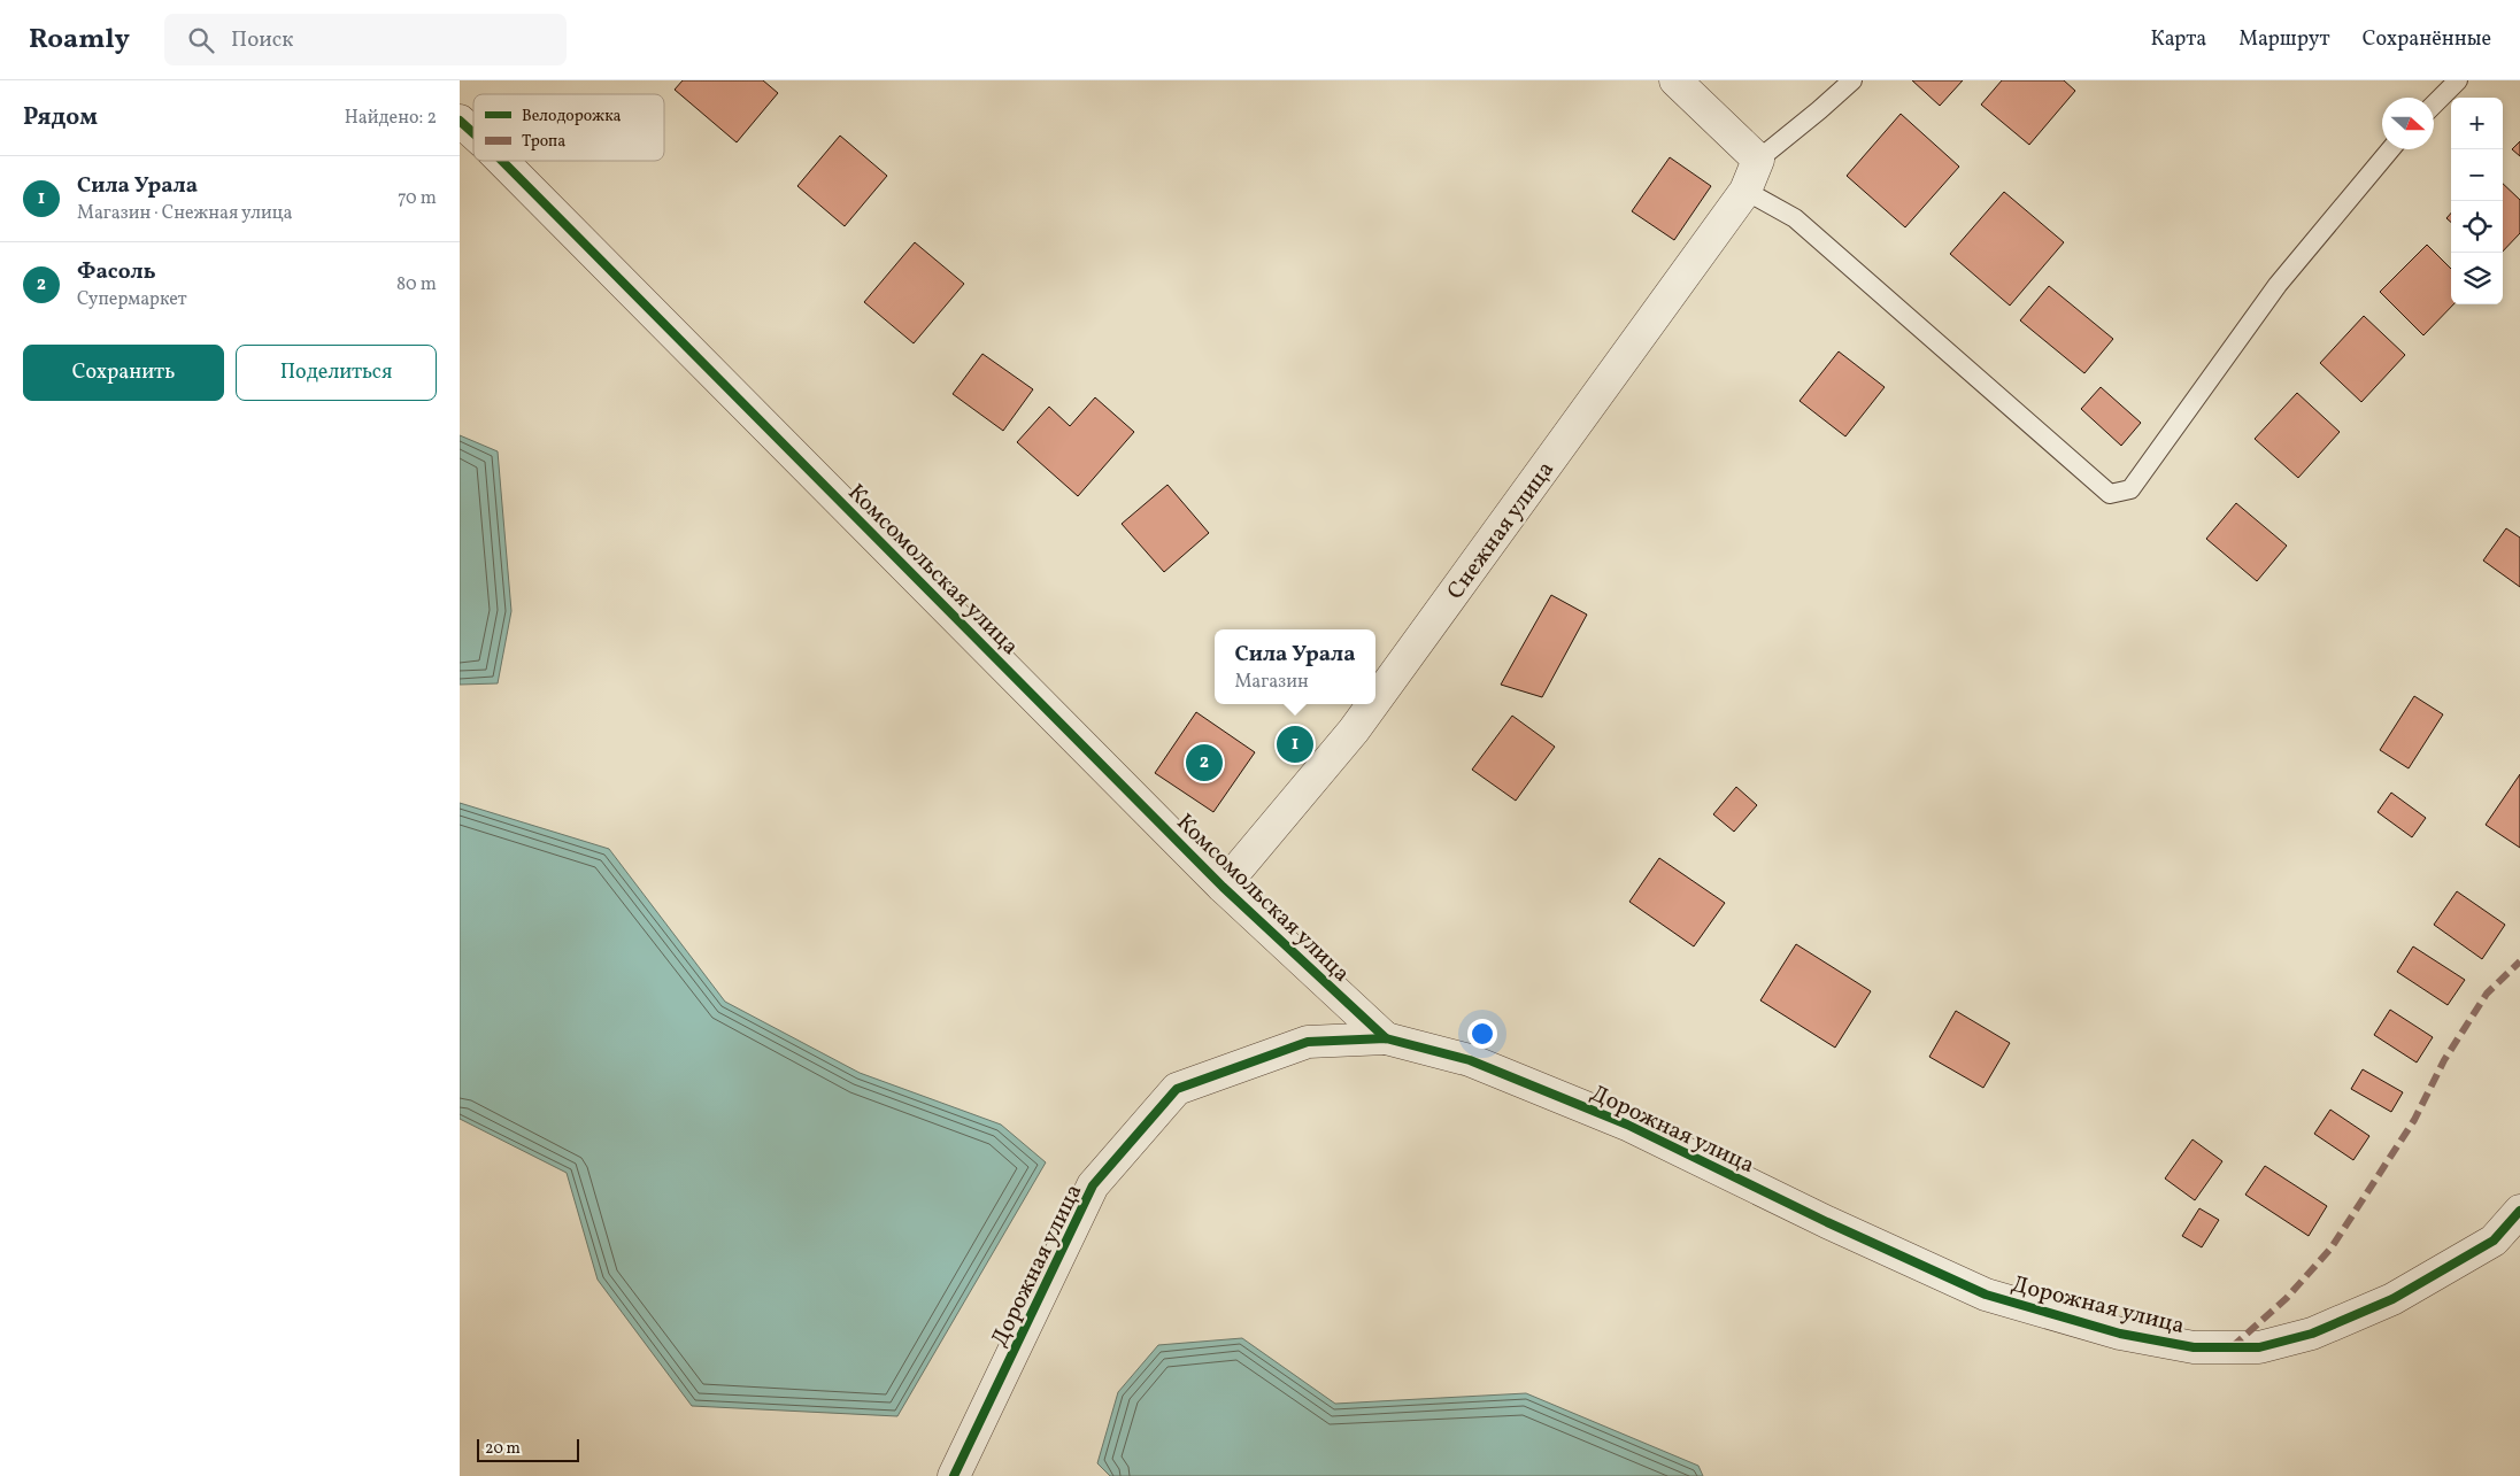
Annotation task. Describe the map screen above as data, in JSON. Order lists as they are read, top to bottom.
{
  "streets": {
    "street": ["Снежная улица", "Комсомольская улица", "Дорожная улица"]
  },
  "crossings": [
    ["Снежная улица", "Комсомольская улица"],
    ["Комсомольская улица", "Дорожная улица"]
  ],
  "legend": ["Велодорожка", "Тропа"],
  "scale_bar": "20 m",
  "north": "right",
  "page": {
    "header": "Roamly",
    "search": "Поиск",
    "nav": ["Карта", "Маршрут", "Сохранённые"],
    "heading": ["Рядом", "Найдено: 2"],
    "map_buttons": ["+", "−"],
    "list": [
      {
        "mark": "1",
        "name": "Сила Урала",
        "note": "Магазин · Снежная улица",
        "value": "70 m"
      },
      {
        "mark": "2",
        "name": "Фасоль",
        "note": "Супермаркет",
        "value": "80 m"
      }
    ],
    "buttons": ["Сохранить", "Поделиться"],
    "popup": ["Сила Урала", "Магазин"],
    "pins": ["1", "2"],
    "scale": "20 m"
  }
}
